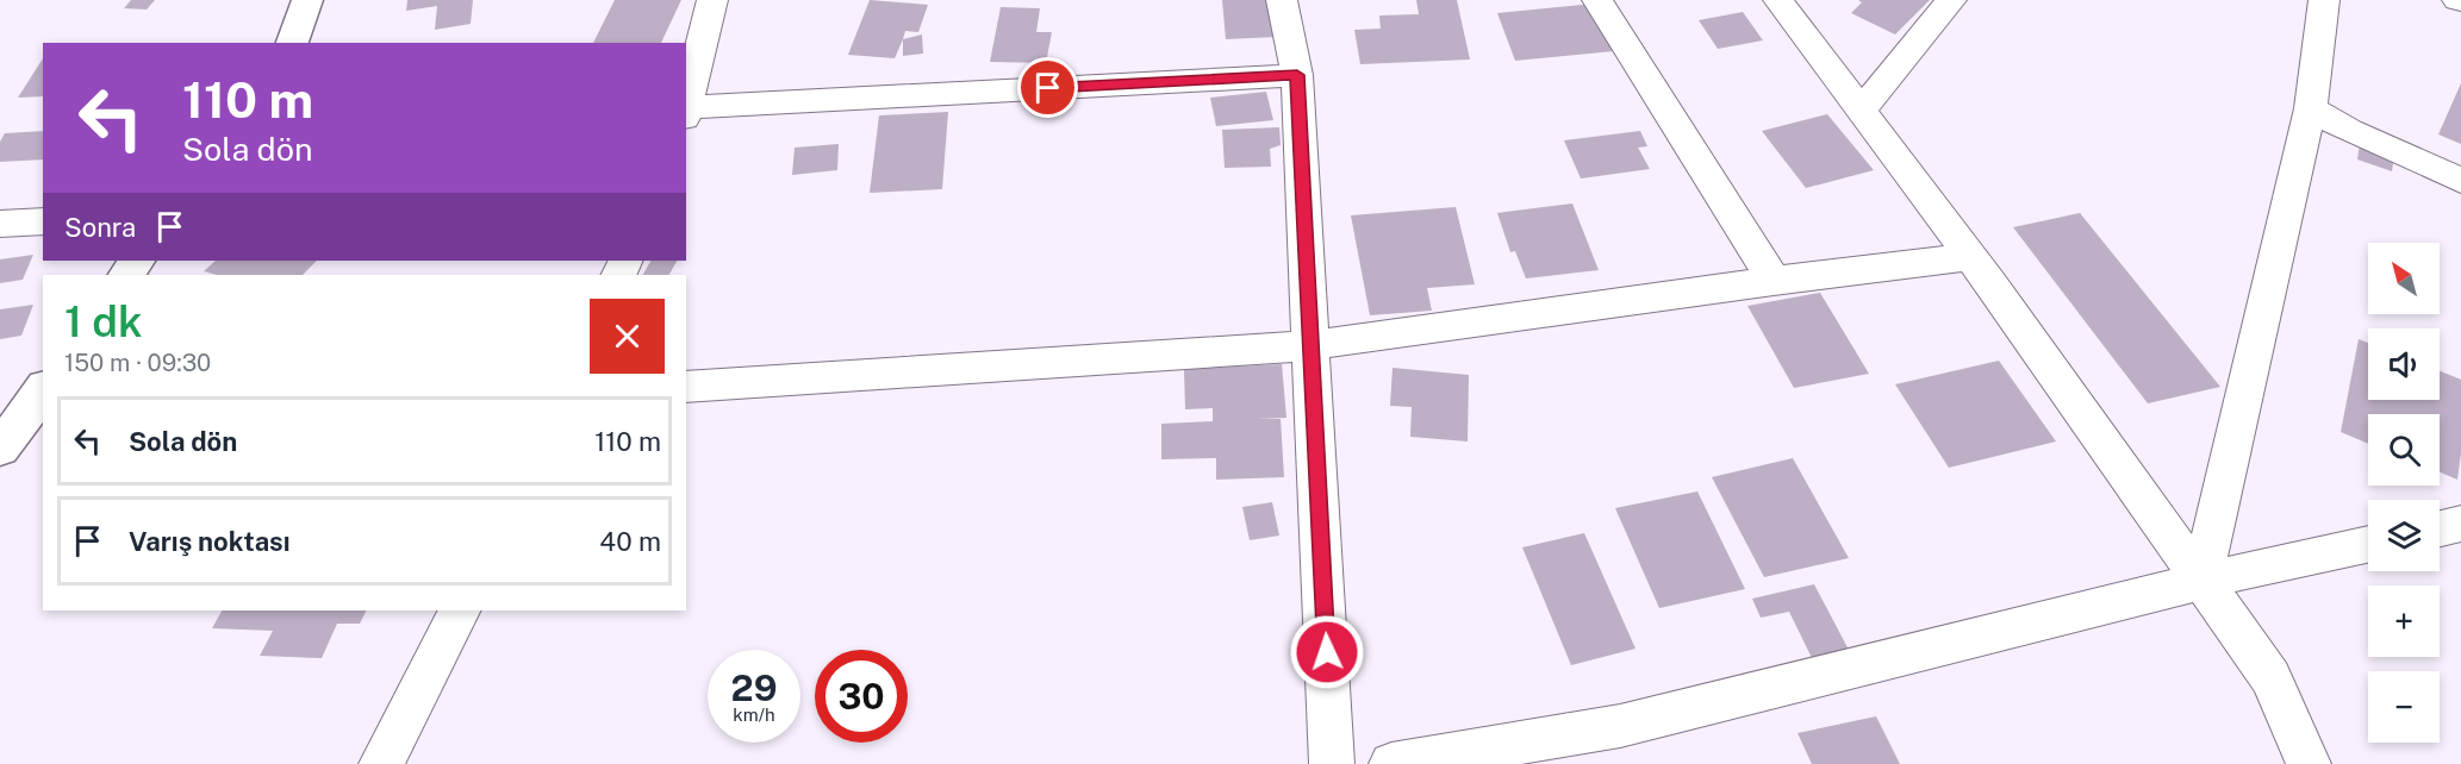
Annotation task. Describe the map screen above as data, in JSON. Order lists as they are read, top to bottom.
{
  "north": "top left",
  "page": {
    "turn": ["110 m", "Sola dön"],
    "then": "Sonra",
    "map_buttons": ["+", "−"],
    "heading": ["1 dk", "150 m · 09:30"],
    "list": [
      {
        "name": "Sola dön",
        "value": "110 m"
      },
      {
        "name": "Varış noktası",
        "value": "40 m"
      }
    ],
    "speed": "29 km/h",
    "limit": "30"
  }
}
